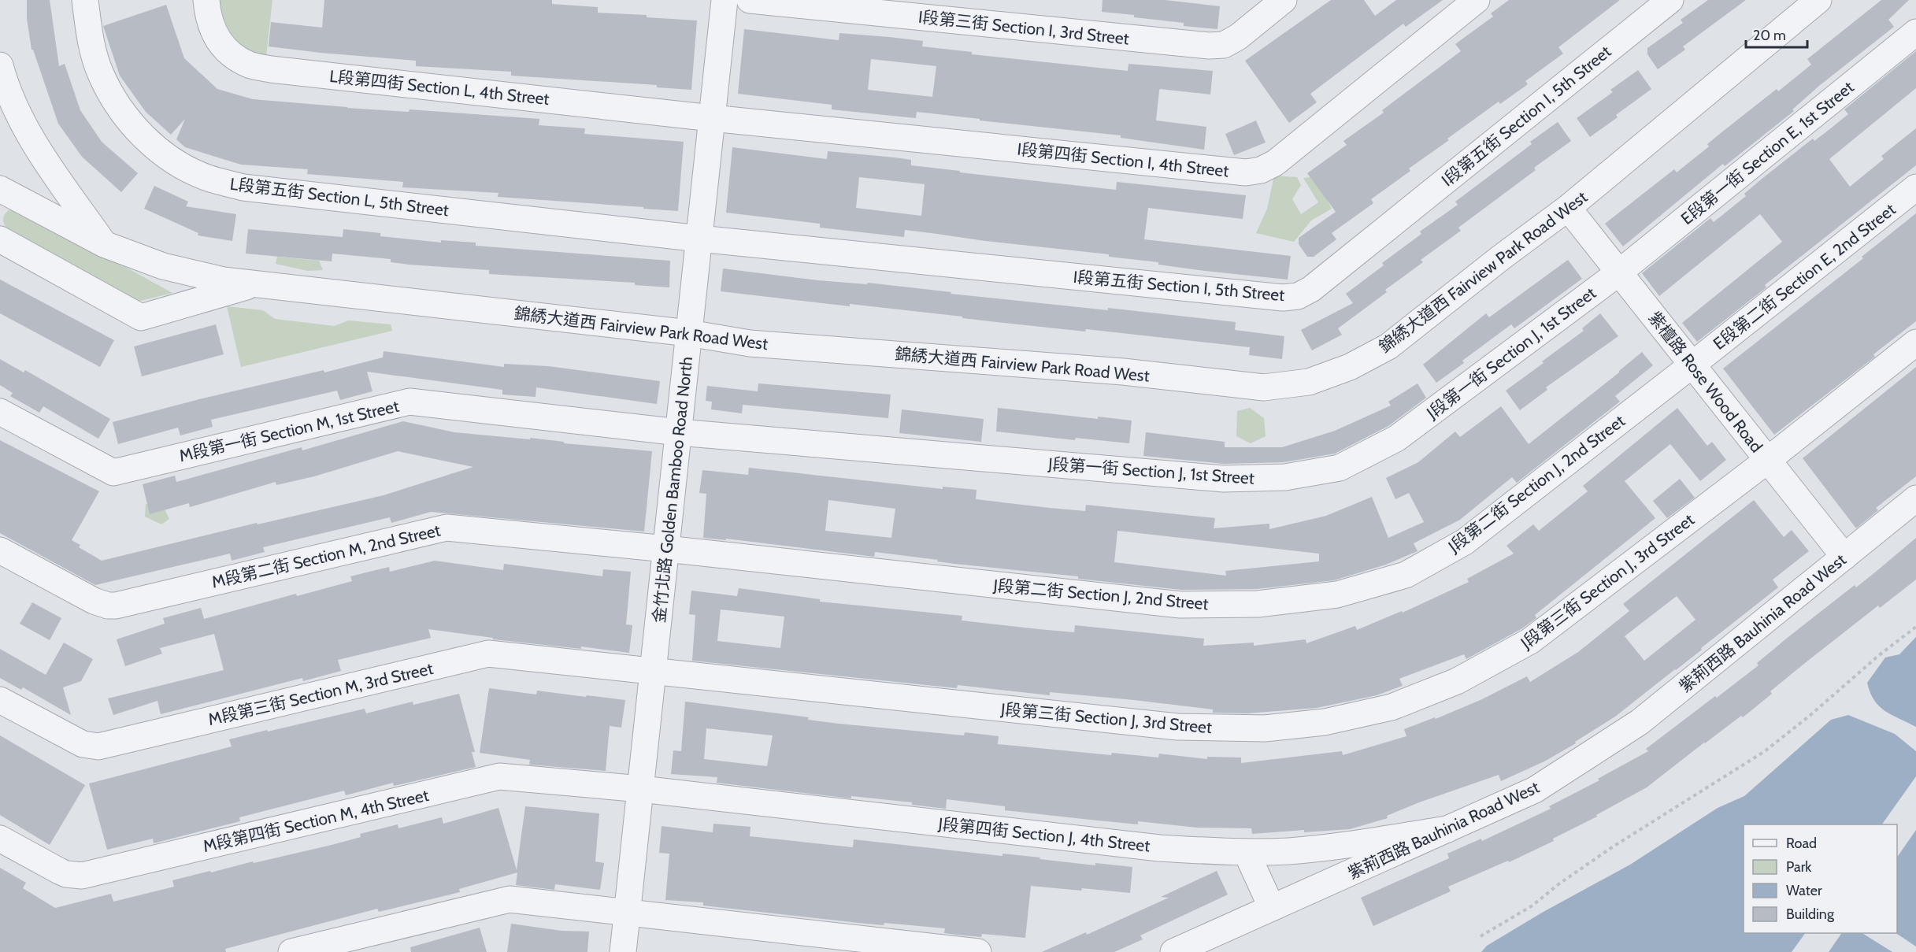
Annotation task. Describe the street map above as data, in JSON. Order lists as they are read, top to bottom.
{
  "streets": {
    "street": [
      "I段第三街 Section I, 3rd Street",
      "L段第四街 Section L, 4th Street",
      "I段第五街 Section I, 5th Street",
      "E段第一街 Section E, 1st Street",
      "I段第四街 Section I, 4th Street",
      "L段第五街 Section L, 5th Street",
      "錦綉大道西 Fairview Park Road West",
      "E段第二街 Section E, 2nd Street",
      "J段第一街 Section J, 1st Street",
      "紫檀路 Rose Wood Road",
      "M段第一街 Section M, 1st Street",
      "J段第二街 Section J, 2nd Street",
      "金竹北路 Golden Bamboo Road North",
      "M段第二街 Section M, 2nd Street",
      "J段第三街 Section J, 3rd Street",
      "紫荊西路 Bauhinia Road West",
      "M段第三街 Section M, 3rd Street",
      "M段第四街 Section M, 4th Street",
      "J段第四街 Section J, 4th Street"
    ]
  },
  "crossings": [
    ["L段第四街 Section L, 4th Street", "I段第四街 Section I, 4th Street"],
    ["L段第四街 Section L, 4th Street", "金竹北路 Golden Bamboo Road North"],
    ["I段第五街 Section I, 5th Street", "L段第五街 Section L, 5th Street"],
    ["I段第五街 Section I, 5th Street", "金竹北路 Golden Bamboo Road North"],
    ["E段第一街 Section E, 1st Street", "J段第一街 Section J, 1st Street"],
    ["E段第一街 Section E, 1st Street", "紫檀路 Rose Wood Road"],
    ["I段第四街 Section I, 4th Street", "金竹北路 Golden Bamboo Road North"],
    ["L段第五街 Section L, 5th Street", "金竹北路 Golden Bamboo Road North"],
    ["錦綉大道西 Fairview Park Road West", "紫檀路 Rose Wood Road"],
    ["錦綉大道西 Fairview Park Road West", "金竹北路 Golden Bamboo Road North"],
    ["E段第二街 Section E, 2nd Street", "紫檀路 Rose Wood Road"],
    ["E段第二街 Section E, 2nd Street", "J段第二街 Section J, 2nd Street"],
    ["J段第一街 Section J, 1st Street", "紫檀路 Rose Wood Road"],
    ["J段第一街 Section J, 1st Street", "M段第一街 Section M, 1st Street"],
    ["J段第一街 Section J, 1st Street", "金竹北路 Golden Bamboo Road North"],
    ["紫檀路 Rose Wood Road", "J段第二街 Section J, 2nd Street"],
    ["紫檀路 Rose Wood Road", "J段第三街 Section J, 3rd Street"],
    ["紫檀路 Rose Wood Road", "紫荊西路 Bauhinia Road West"],
    ["M段第一街 Section M, 1st Street", "金竹北路 Golden Bamboo Road North"],
    ["J段第二街 Section J, 2nd Street", "金竹北路 Golden Bamboo Road North"],
    ["J段第二街 Section J, 2nd Street", "M段第二街 Section M, 2nd Street"],
    ["金竹北路 Golden Bamboo Road North", "M段第二街 Section M, 2nd Street"],
    ["金竹北路 Golden Bamboo Road North", "J段第三街 Section J, 3rd Street"],
    ["金竹北路 Golden Bamboo Road North", "M段第三街 Section M, 3rd Street"],
    ["金竹北路 Golden Bamboo Road North", "M段第四街 Section M, 4th Street"],
    ["金竹北路 Golden Bamboo Road North", "J段第四街 Section J, 4th Street"],
    ["J段第三街 Section J, 3rd Street", "M段第三街 Section M, 3rd Street"],
    ["紫荊西路 Bauhinia Road West", "J段第四街 Section J, 4th Street"],
    ["M段第四街 Section M, 4th Street", "J段第四街 Section J, 4th Street"]
  ],
  "legend": [
    "Road",
    "Park",
    "Water",
    "Building"
  ],
  "scale_bar": "20 m"
}
